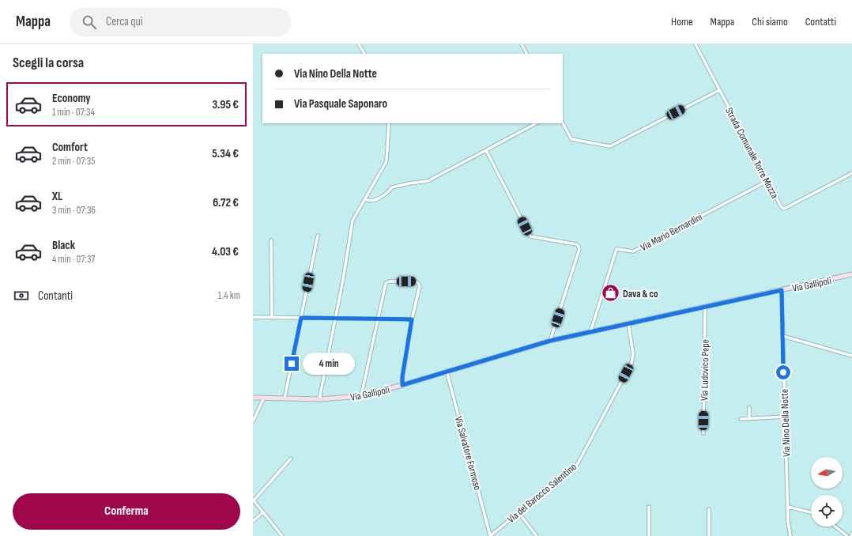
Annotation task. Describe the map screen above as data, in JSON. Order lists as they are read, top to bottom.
{
  "streets": {
    "main road": ["Via Gallipoli"],
    "street": [
      "Strada Comunale Torre Mozza",
      "Via Mario Bernardini",
      "Via Ludovico Pepe",
      "Via Nino Della Notte",
      "Via Salvatore Formoso",
      "Via del Barocco Salentino"
    ]
  },
  "crossings": [
    ["Strada Comunale Torre Mozza", "Via Mario Bernardini"],
    ["Via Mario Bernardini", "Via Gallipoli"],
    ["Via Gallipoli", "Via Ludovico Pepe"],
    ["Via Gallipoli", "Via Nino Della Notte"],
    ["Via Gallipoli", "Via Salvatore Formoso"],
    ["Via Gallipoli", "Via del Barocco Salentino"],
    ["Via Salvatore Formoso", "Via del Barocco Salentino"]
  ],
  "places": {
    "shop": ["Dava & co"]
  },
  "north": "left",
  "page": {
    "header": "Mappa",
    "search": "Cerca qui",
    "nav": [
      "Home",
      "Mappa",
      "Chi siamo",
      "Contatti"
    ],
    "heading": "Scegli la corsa",
    "banner": ["Via Nino Della Notte", "Via Pasquale Saponaro"],
    "list": [
      {
        "name": "Economy",
        "note": "1 min · 07:34",
        "value": "3.95 €"
      },
      {
        "name": "Comfort",
        "note": "2 min · 07:35",
        "value": "5.34 €"
      },
      {
        "name": "XL",
        "note": "3 min · 07:36",
        "value": "6.72 €"
      },
      {
        "name": "Black",
        "note": "4 min · 07:37",
        "value": "4.03 €"
      }
    ],
    "pay": ["Contanti", "1.4 km"],
    "bubble": "4 min",
    "buttons": "Conferma"
  }
}
